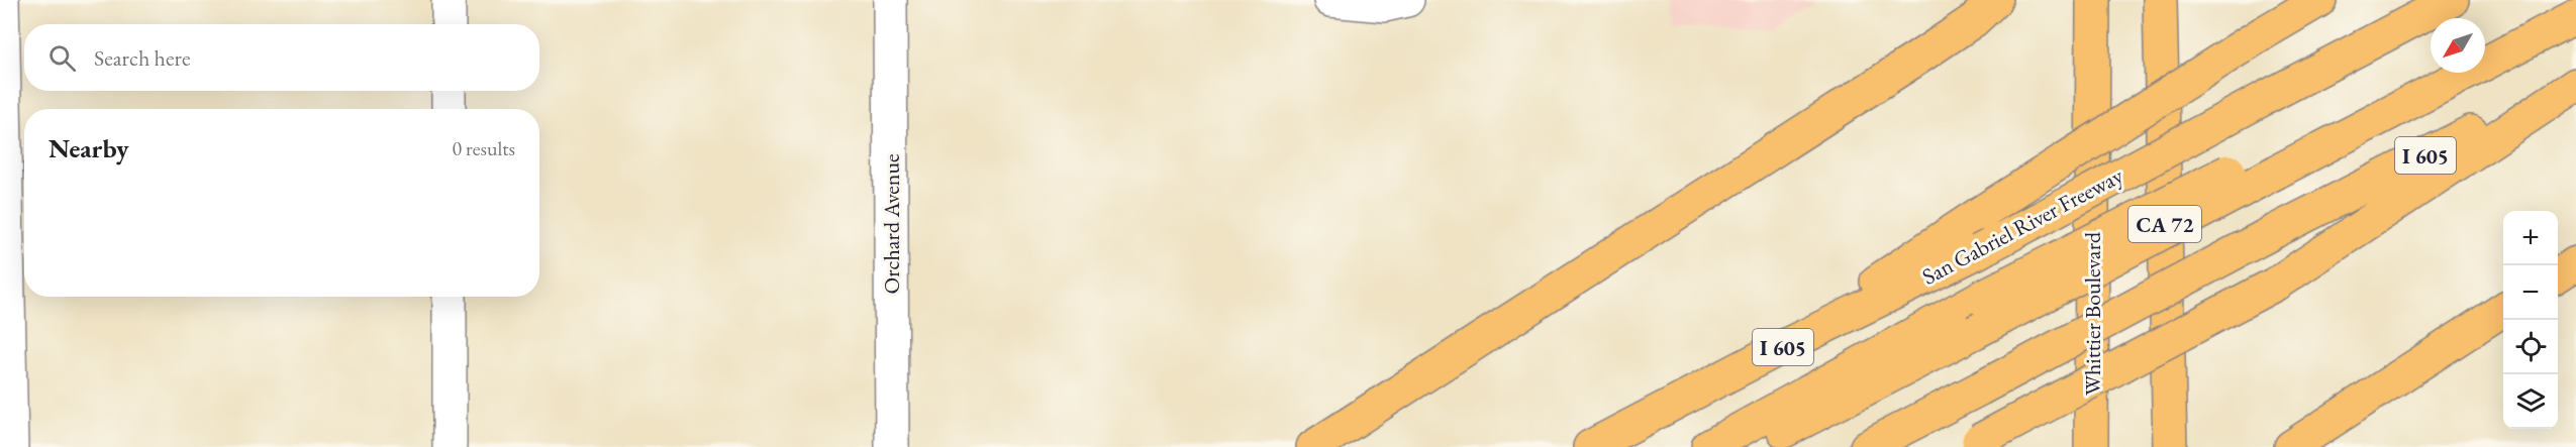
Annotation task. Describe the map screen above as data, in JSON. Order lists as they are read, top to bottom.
{
  "streets": {
    "main road": [
      "I 605",
      "CA 72",
      "San Gabriel River Freeway",
      "Whittier Boulevard"
    ],
    "street": ["Orchard Avenue"]
  },
  "north": "bottom left",
  "page": {
    "search": "Search here",
    "heading": ["Nearby", "0 results"],
    "map_buttons": ["+", "−"]
  }
}
